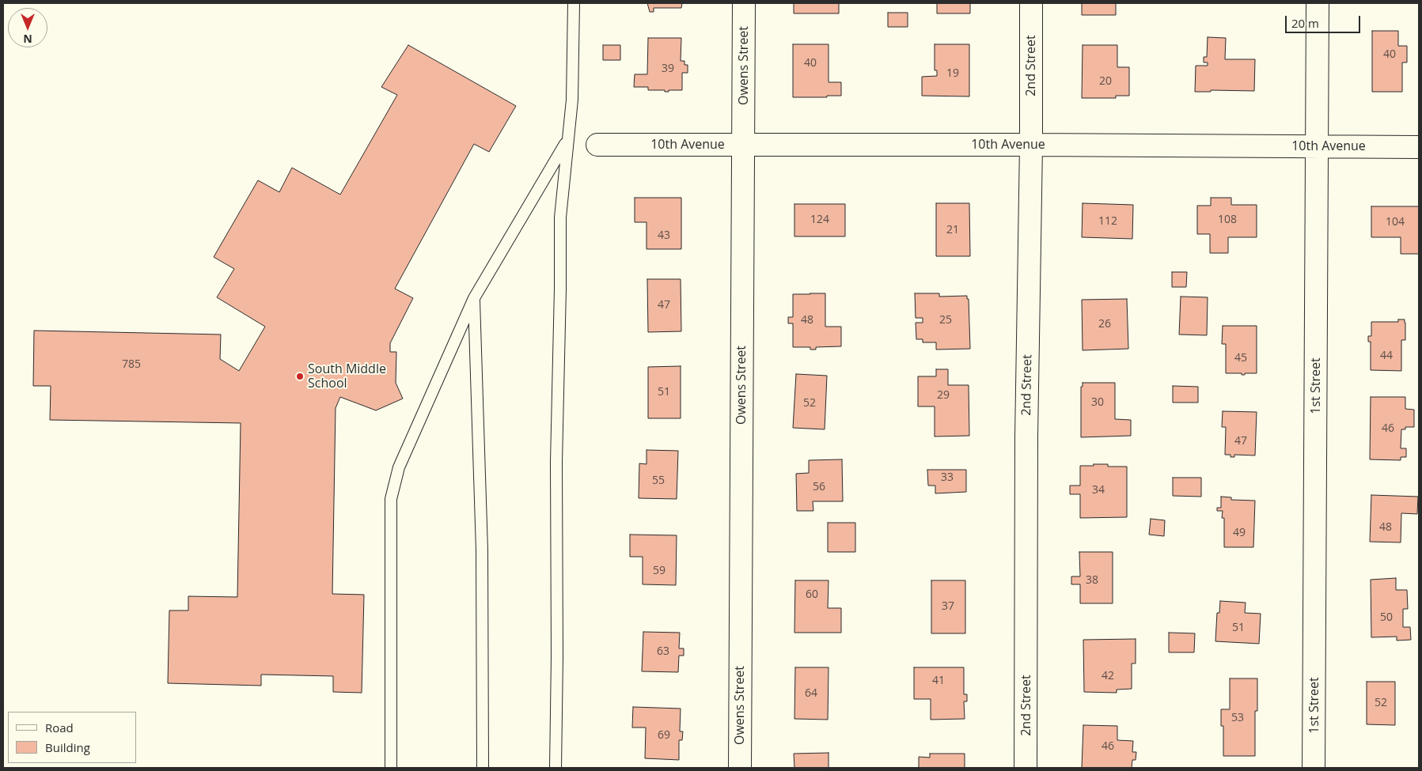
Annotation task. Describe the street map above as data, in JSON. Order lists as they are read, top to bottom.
{
  "streets": {
    "street": [
      "Owens Street",
      "2nd Street",
      "10th Avenue",
      "1st Street"
    ]
  },
  "crossings": [
    ["Owens Street", "10th Avenue"],
    ["2nd Street", "10th Avenue"],
    ["10th Avenue", "1st Street"]
  ],
  "places": ["South Middle School"],
  "house_numbers": [
    "40",
    "40",
    "39",
    "19",
    "20",
    "124",
    "108",
    "112",
    "104",
    "21",
    "43",
    "47",
    "48",
    "25",
    "26",
    "44",
    "45",
    "785",
    "51",
    "29",
    "30",
    "52",
    "46",
    "47",
    "33",
    "55",
    "56",
    "34",
    "48",
    "49",
    "59",
    "38",
    "60",
    "37",
    "50",
    "51",
    "63",
    "42",
    "41",
    "64",
    "52",
    "53",
    "69",
    "46"
  ],
  "legend": ["Road", "Building"],
  "scale_bar": "20 m",
  "north": "bottom"
}
